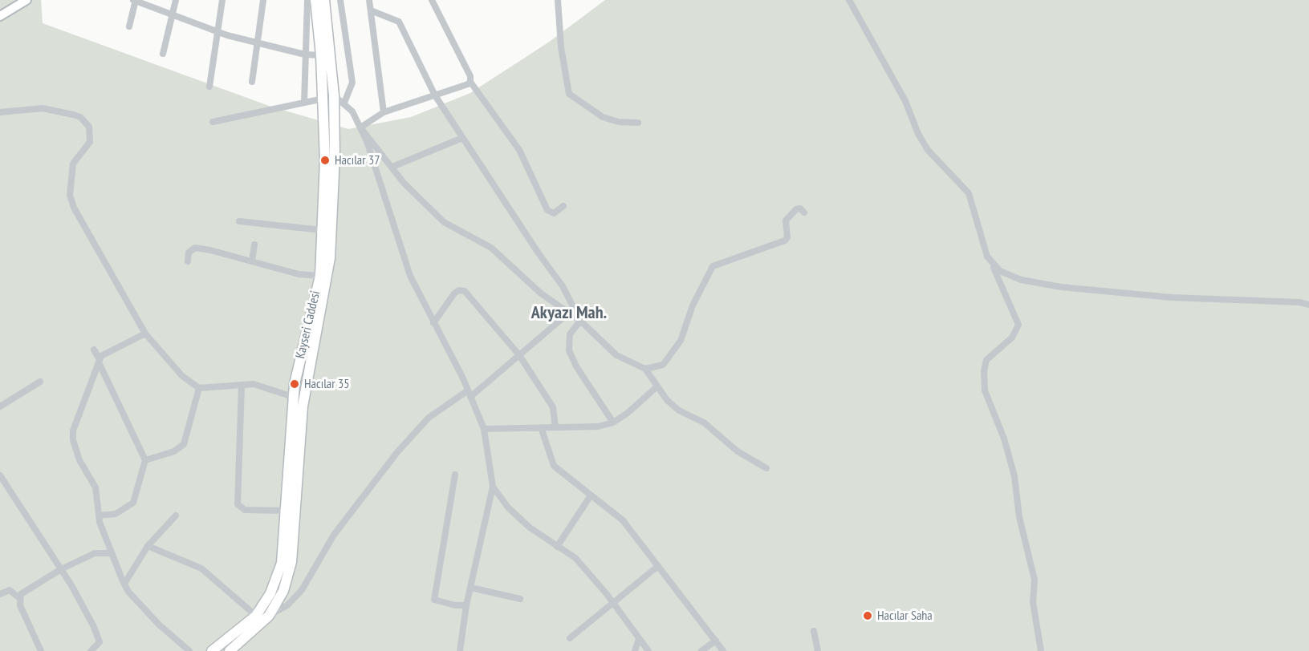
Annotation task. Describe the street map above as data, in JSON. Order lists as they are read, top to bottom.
{
  "streets": {
    "main road": ["Kayseri Caddesi"]
  },
  "districts": ["Akyazı Mah."],
  "places": ["Hacılar 37", "Hacılar 35", "Hacılar Saha"]
}
